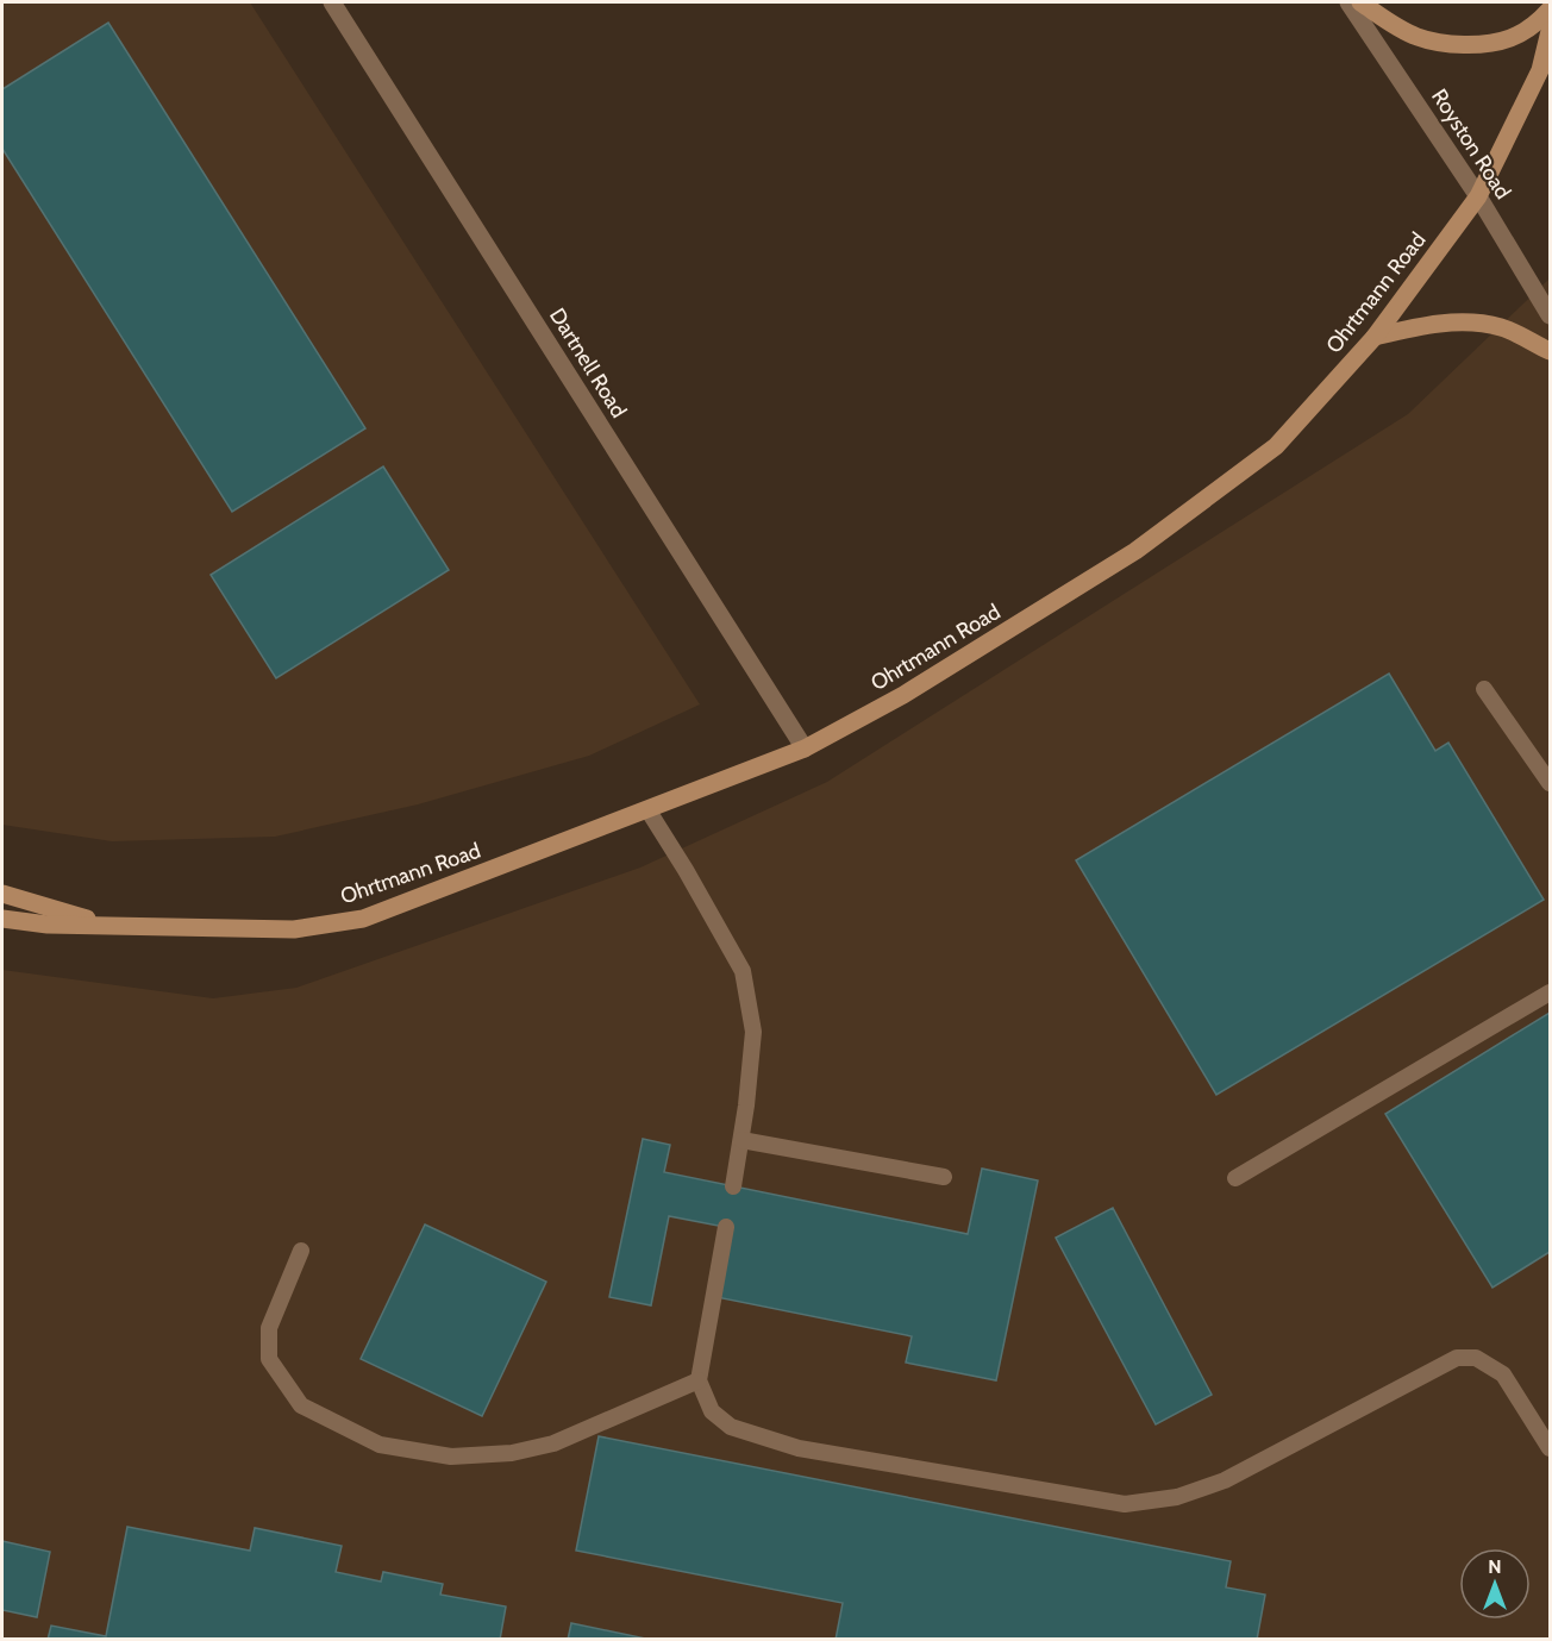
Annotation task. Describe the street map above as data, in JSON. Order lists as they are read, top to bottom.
{
  "streets": {
    "main road": ["Ohrtmann Road"],
    "street": ["Royston Road", "Dartnell Road"]
  },
  "crossings": [
    ["Royston Road", "Ohrtmann Road"],
    ["Ohrtmann Road", "Dartnell Road"]
  ],
  "north": "top"
}
